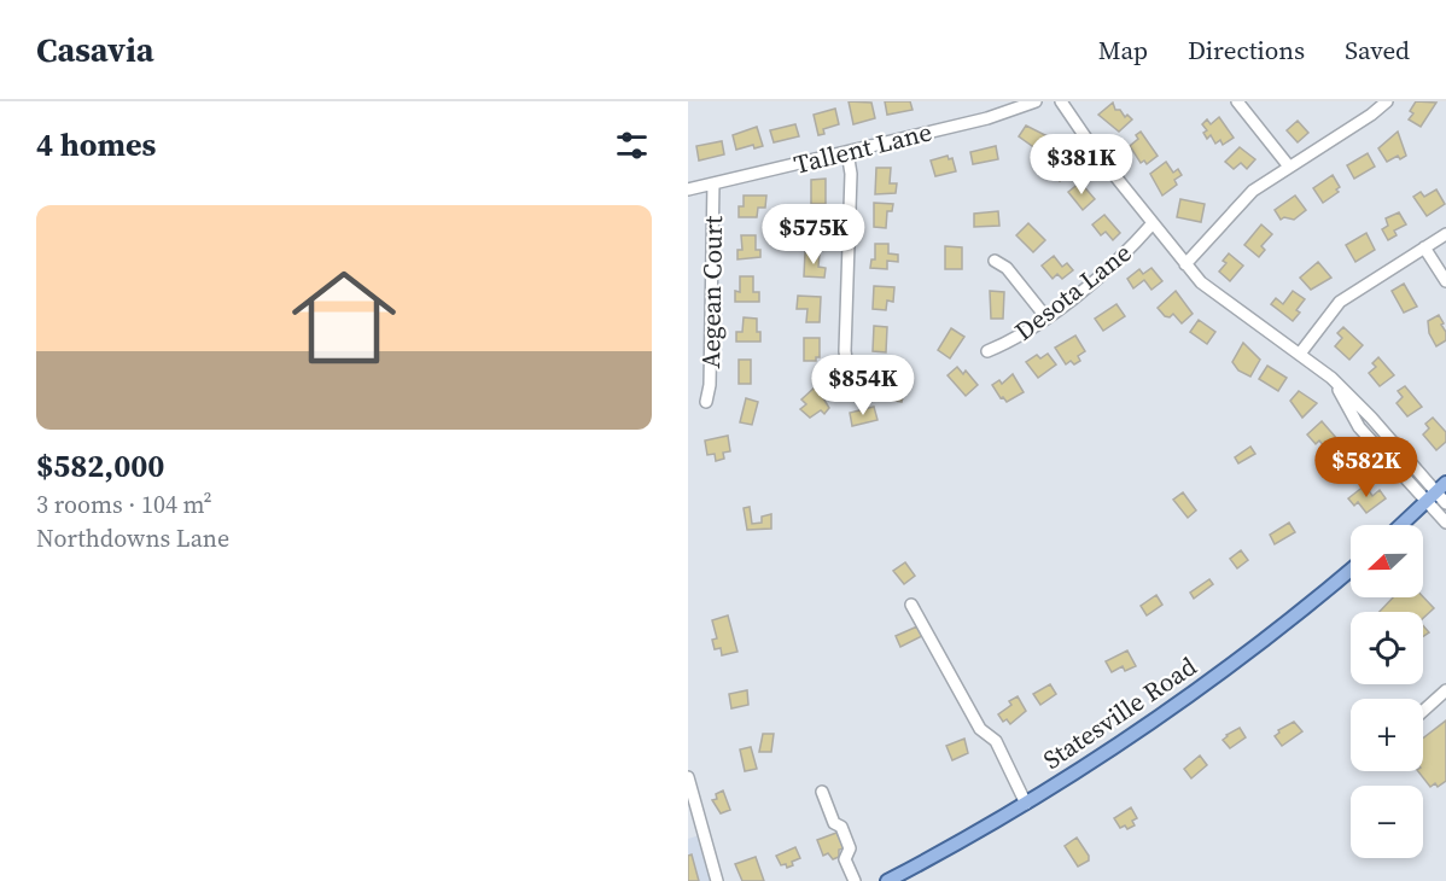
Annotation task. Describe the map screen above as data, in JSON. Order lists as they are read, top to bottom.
{
  "streets": {
    "main road": ["Statesville Road"],
    "street": ["Tallent Lane", "Aegean Court", "Desota Lane"]
  },
  "crossings": [
    ["Tallent Lane", "Aegean Court"]
  ],
  "north": "left",
  "page": {
    "header": "Casavia",
    "nav": ["Map", "Directions", "Saved"],
    "heading": "4 homes",
    "price": [
      "$381K",
      "$575K",
      "$854K",
      "$582K"
    ],
    "list": [
      {
        "name": "$582,000",
        "note": "3 rooms · 104 m² · Northdowns Lane"
      }
    ],
    "map_buttons": ["+", "−"]
  }
}
